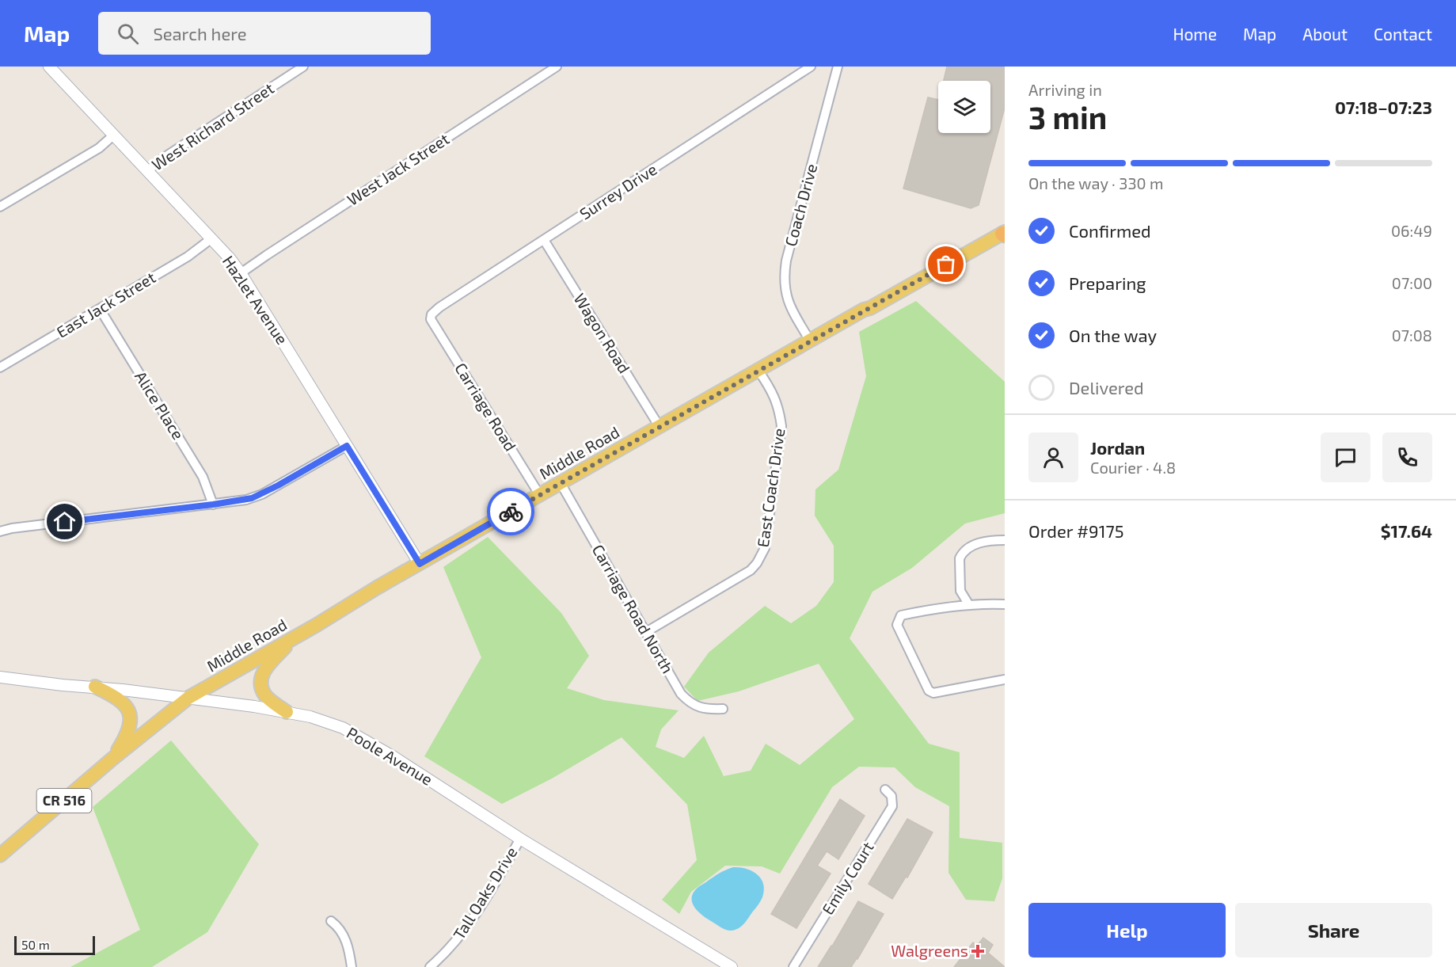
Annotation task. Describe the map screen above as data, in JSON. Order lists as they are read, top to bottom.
{
  "streets": {
    "main road": ["Middle Road", "CR 516"],
    "street": [
      "West Richard Street",
      "West Jack Street",
      "Surrey Drive",
      "Coach Drive",
      "Hazlet Avenue",
      "East Jack Street",
      "Wagon Road",
      "Alice Place",
      "Carriage Road",
      "East Coach Drive",
      "Carriage Road North",
      "Poole Avenue",
      "Emily Court",
      "Tall Oaks Drive"
    ]
  },
  "crossings": [
    ["West Richard Street", "Hazlet Avenue"],
    ["West Jack Street", "Hazlet Avenue"],
    ["Surrey Drive", "Wagon Road"],
    ["Surrey Drive", "Carriage Road"],
    ["Coach Drive", "Middle Road"],
    ["Hazlet Avenue", "East Jack Street"],
    ["Hazlet Avenue", "Middle Road"],
    ["East Jack Street", "Alice Place"],
    ["Wagon Road", "Middle Road"],
    ["Carriage Road", "Middle Road"],
    ["Middle Road", "East Coach Drive"],
    ["Middle Road", "Carriage Road North"],
    ["Middle Road", "Poole Avenue"],
    ["East Coach Drive", "Carriage Road North"],
    ["Poole Avenue", "Tall Oaks Drive"]
  ],
  "places": {
    "health": ["Walgreens"]
  },
  "scale_bar": "50 m",
  "page": {
    "header": "Map",
    "search": "Search here",
    "nav": [
      "Home",
      "Map",
      "About",
      "Contact"
    ],
    "heading": ["3 min", "Arriving in", "07:18–07:23"],
    "panel": [
      "Jordan",
      "Courier · 4.8",
      "Order #9175",
      "$17.64"
    ],
    "bar": "On the way · 330 m",
    "list": [
      ["Confirmed", "06:49"],
      ["Preparing", "07:00"],
      ["On the way", "07:08"],
      "Delivered"
    ],
    "buttons": ["Help", "Share"],
    "scale": "50 m"
  }
}
